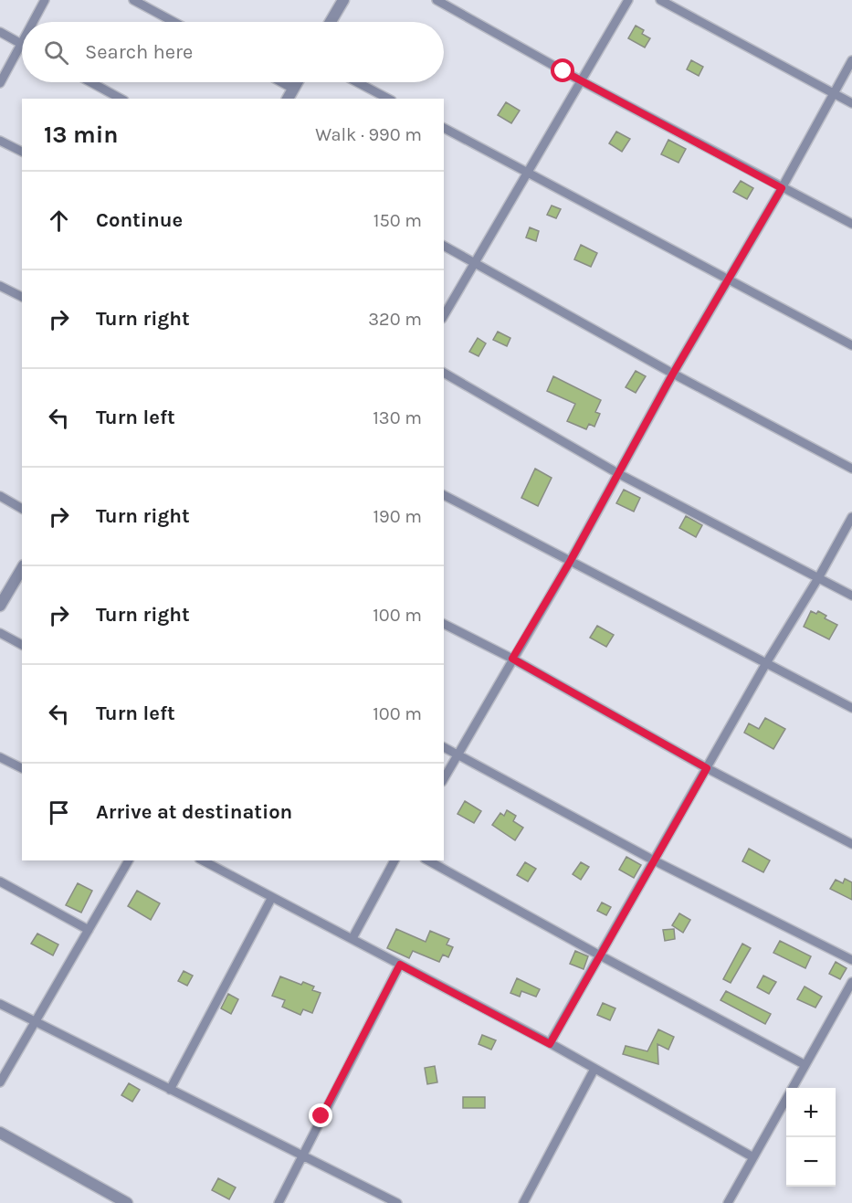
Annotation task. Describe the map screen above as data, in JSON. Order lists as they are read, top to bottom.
{
  "page": {
    "search": "Search here",
    "heading": ["13 min", "Walk · 990 m"],
    "list": [
      ["Continue", "150 m"],
      ["Turn right", "320 m"],
      ["Turn left", "130 m"],
      ["Turn right", "190 m"],
      ["Turn right", "100 m"],
      ["Turn left", "100 m"],
      "Arrive at destination"
    ],
    "map_buttons": ["+", "−"]
  }
}
